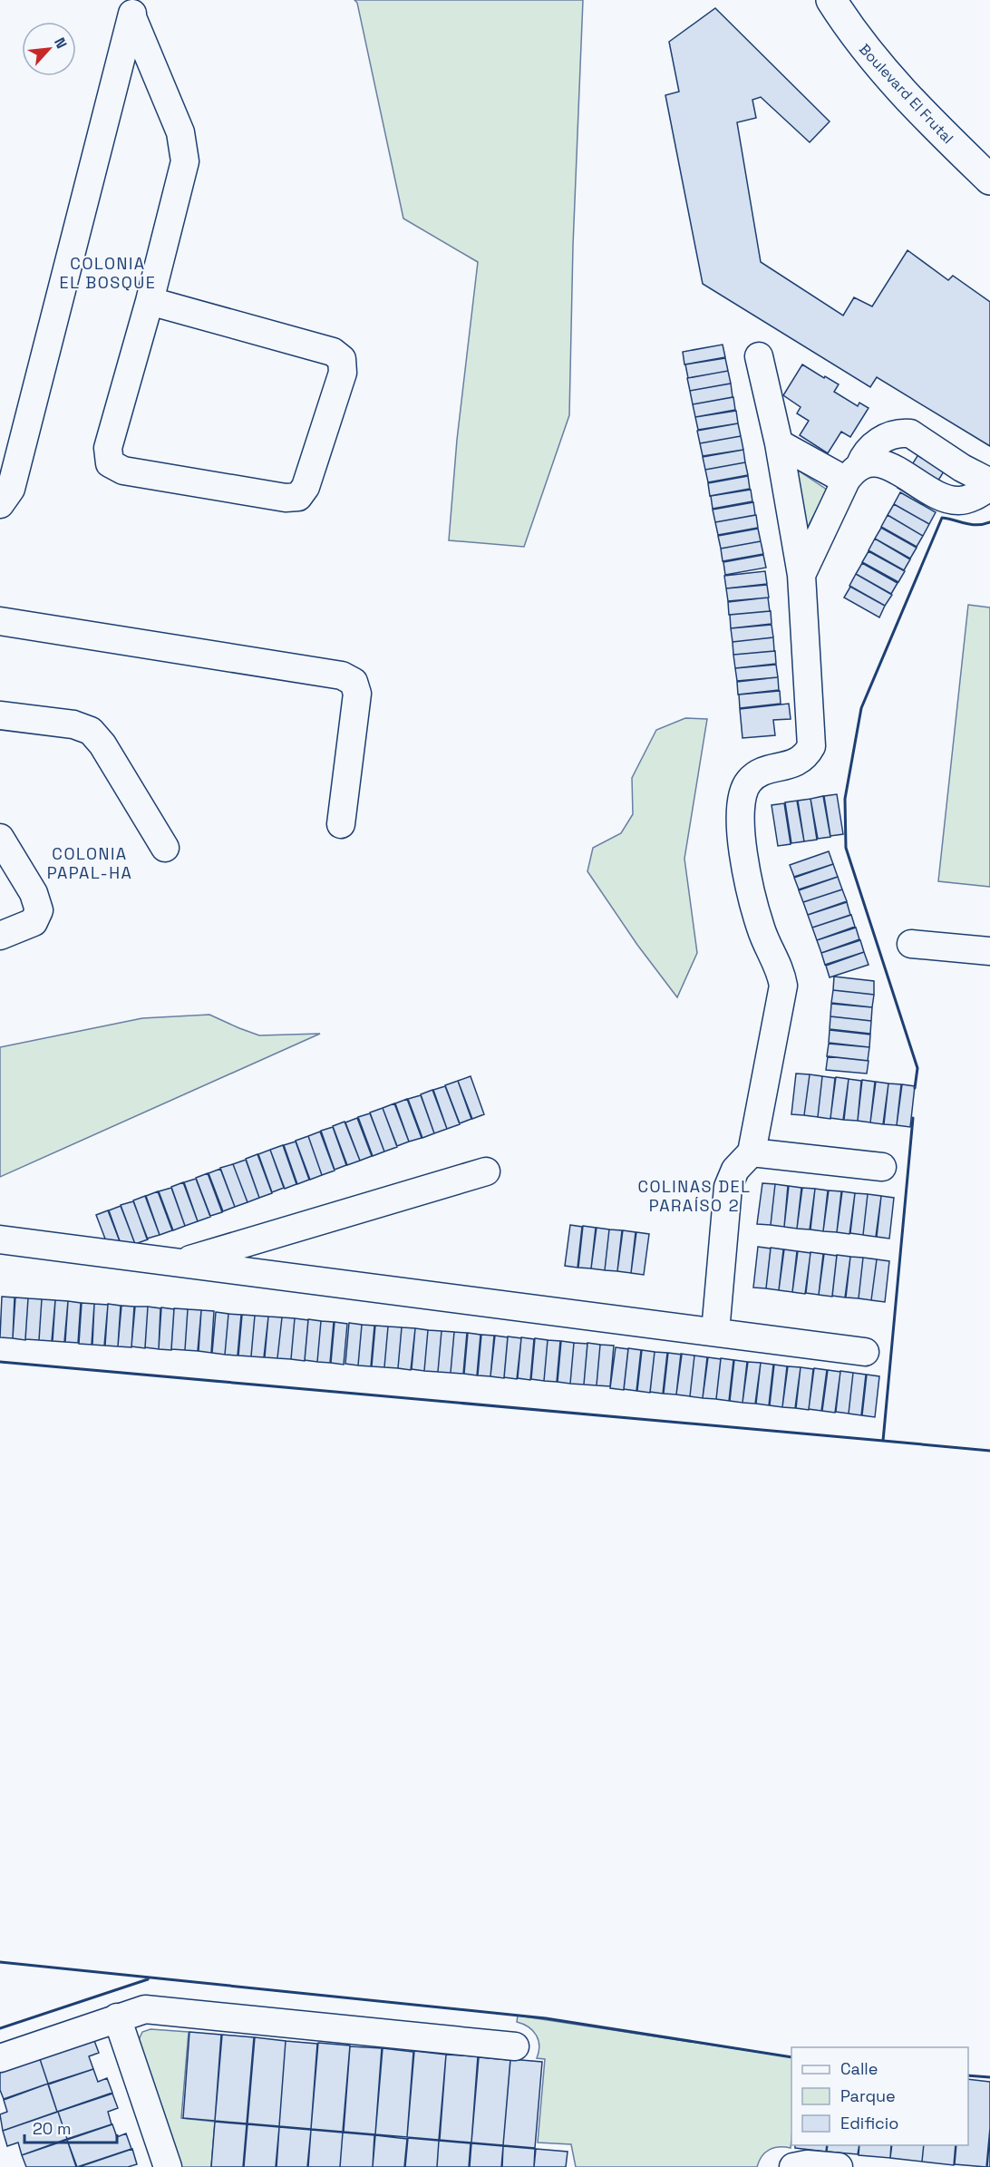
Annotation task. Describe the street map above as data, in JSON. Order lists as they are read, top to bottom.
{
  "streets": {
    "main road": ["Boulevard El Frutal"]
  },
  "districts": ["COLONIA EL BOSQUE", "COLONIA PAPAL-HA", "COLINAS DEL PARAÍSO 2"],
  "legend": ["Calle", "Parque", "Edificio"],
  "scale_bar": "20 m",
  "north": "top right"
}
